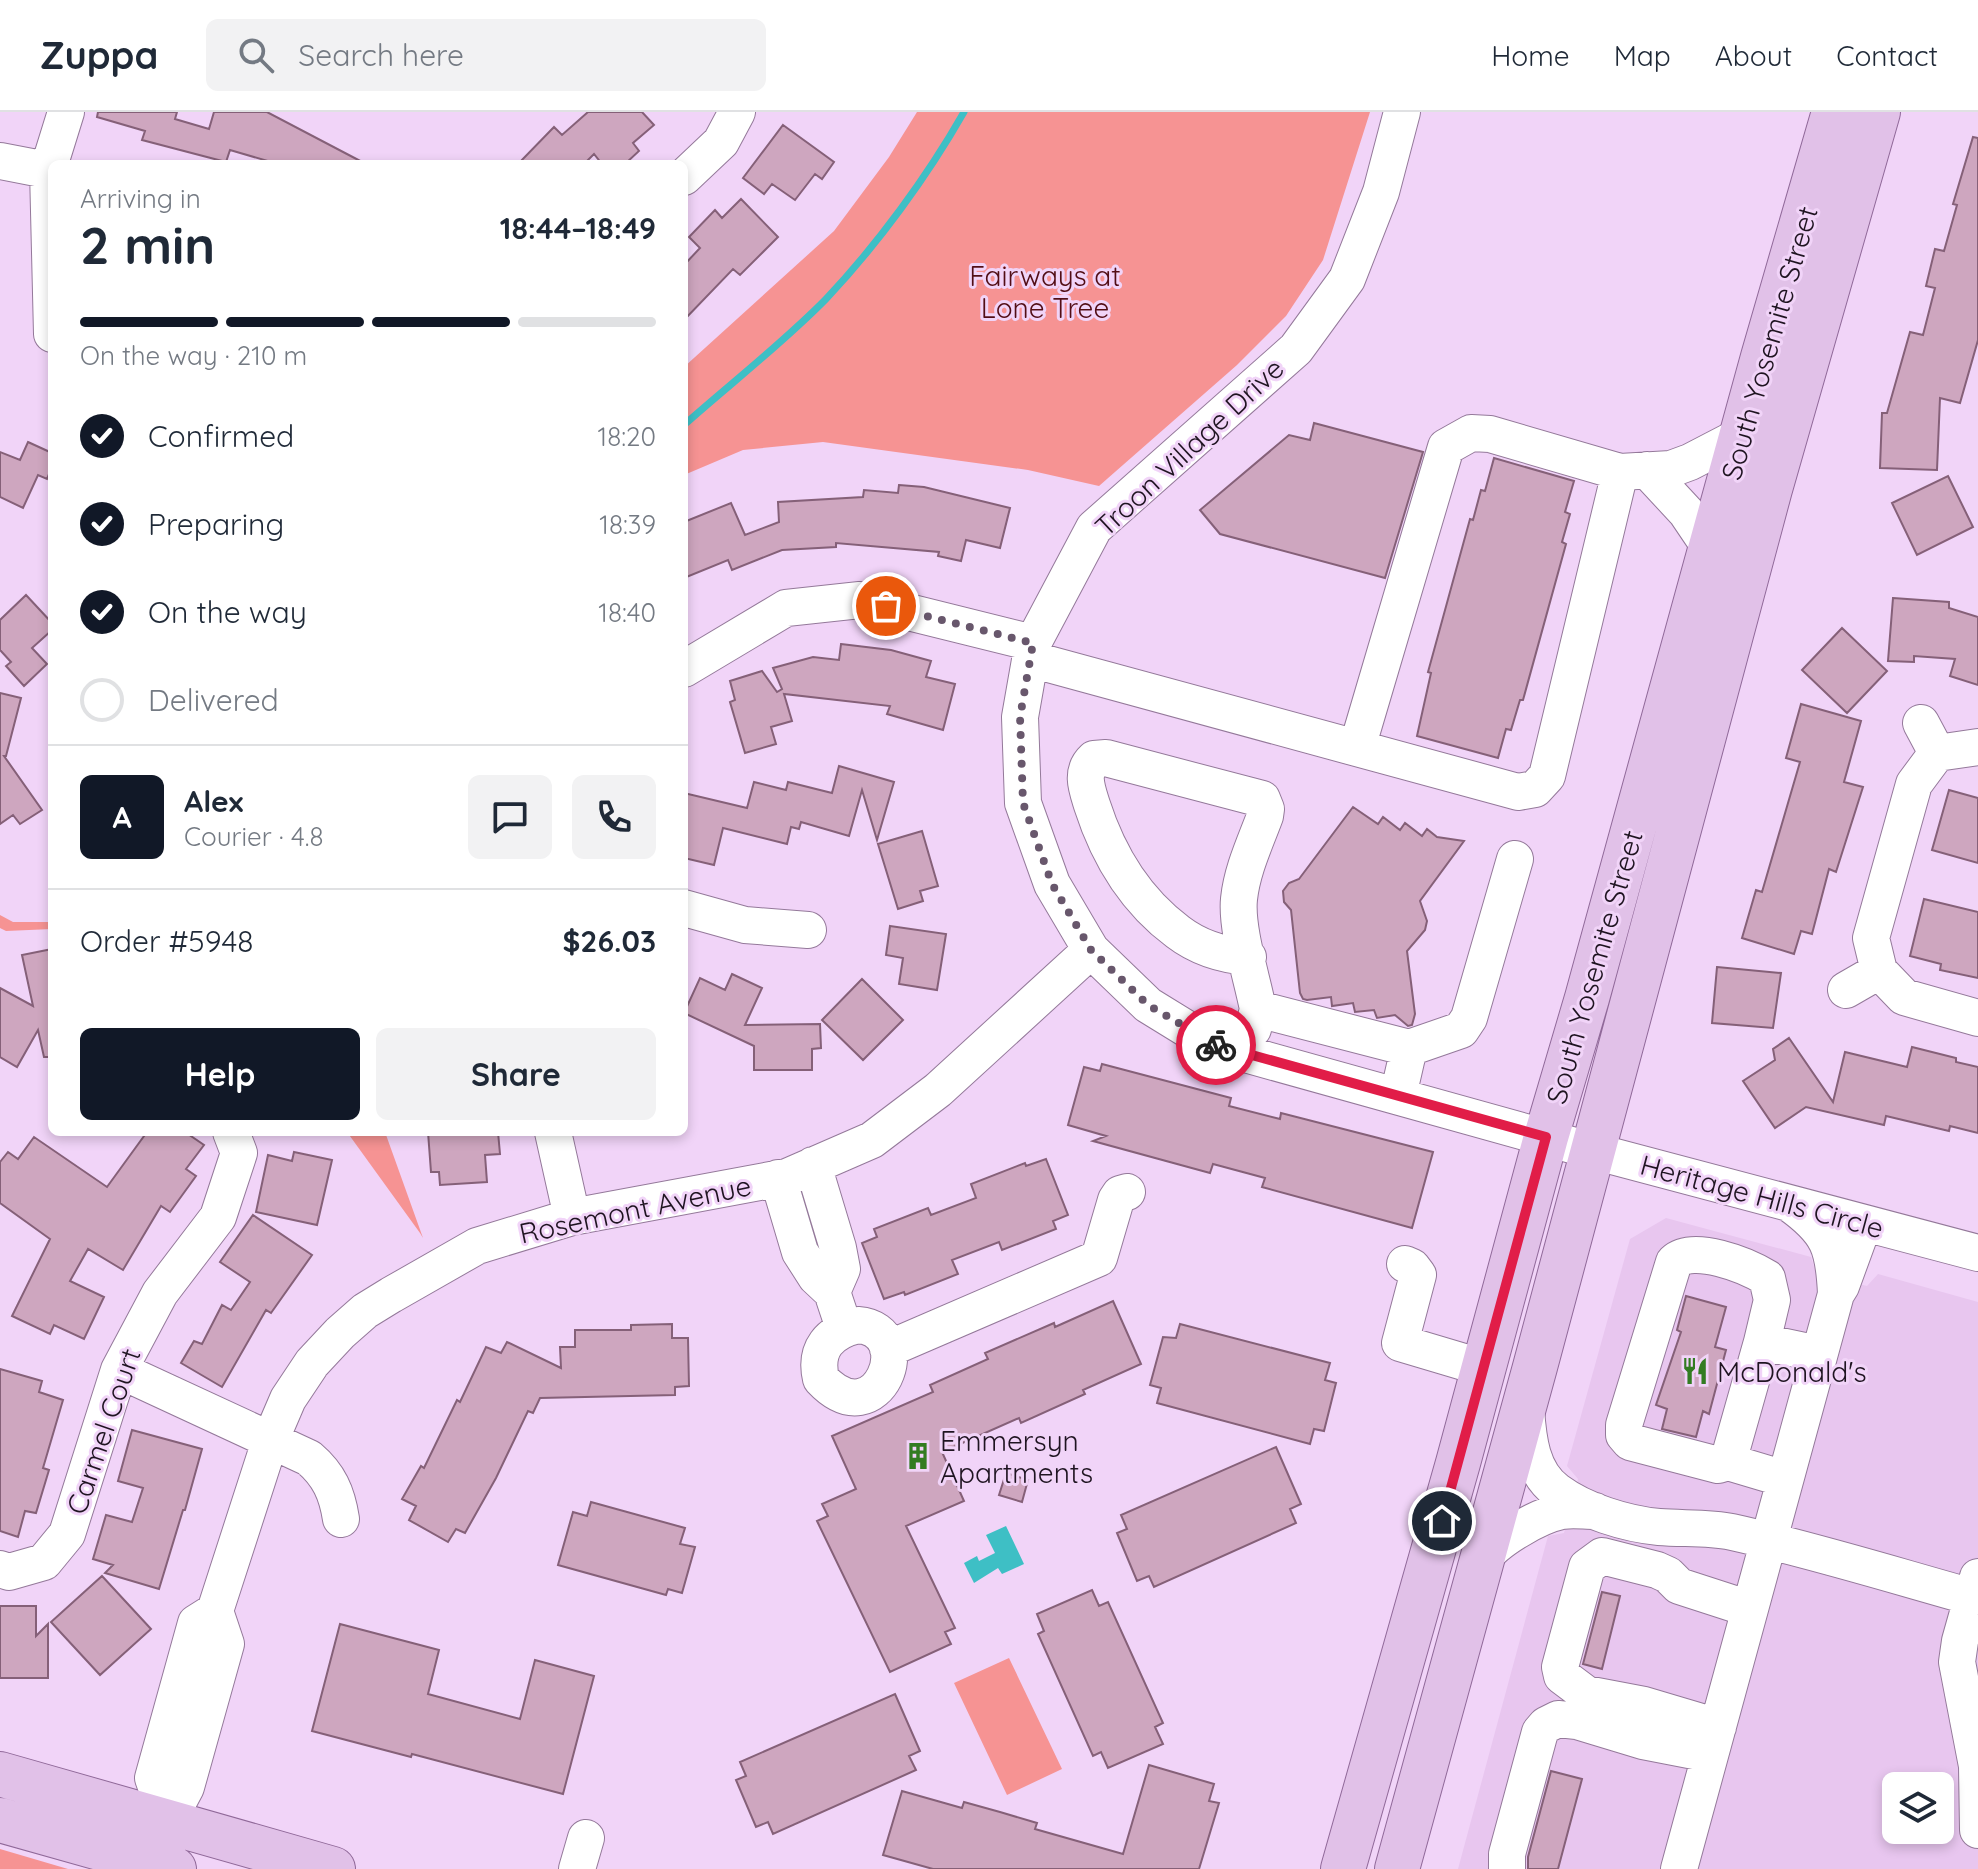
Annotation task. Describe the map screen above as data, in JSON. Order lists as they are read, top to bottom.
{
  "streets": {
    "main road": ["South Yosemite Street"],
    "street": [
      "Troon Village Drive",
      "Heritage Hills Circle",
      "Rosemont Avenue",
      "Carmel Court"
    ]
  },
  "crossings": [
    ["South Yosemite Street", "Troon Village Drive"],
    ["South Yosemite Street", "Heritage Hills Circle"],
    ["Troon Village Drive", "Heritage Hills Circle"],
    ["Troon Village Drive", "Rosemont Avenue"]
  ],
  "parks": ["Fairways at Lone Tree"],
  "places": {
    "restaurant": ["McDonald's"],
    "building": ["Emmersyn Apartments"]
  },
  "page": {
    "header": "Zuppa",
    "search": "Search here",
    "nav": [
      "Home",
      "Map",
      "About",
      "Contact"
    ],
    "heading": ["2 min", "Arriving in", "18:44–18:49"],
    "panel": [
      "Alex",
      "Courier · 4.8",
      "Order #5948",
      "$26.03"
    ],
    "bar": "On the way · 210 m",
    "list": [
      ["Confirmed", "18:20"],
      ["Preparing", "18:39"],
      ["On the way", "18:40"],
      "Delivered"
    ],
    "round": "A",
    "buttons": ["Help", "Share"]
  }
}
